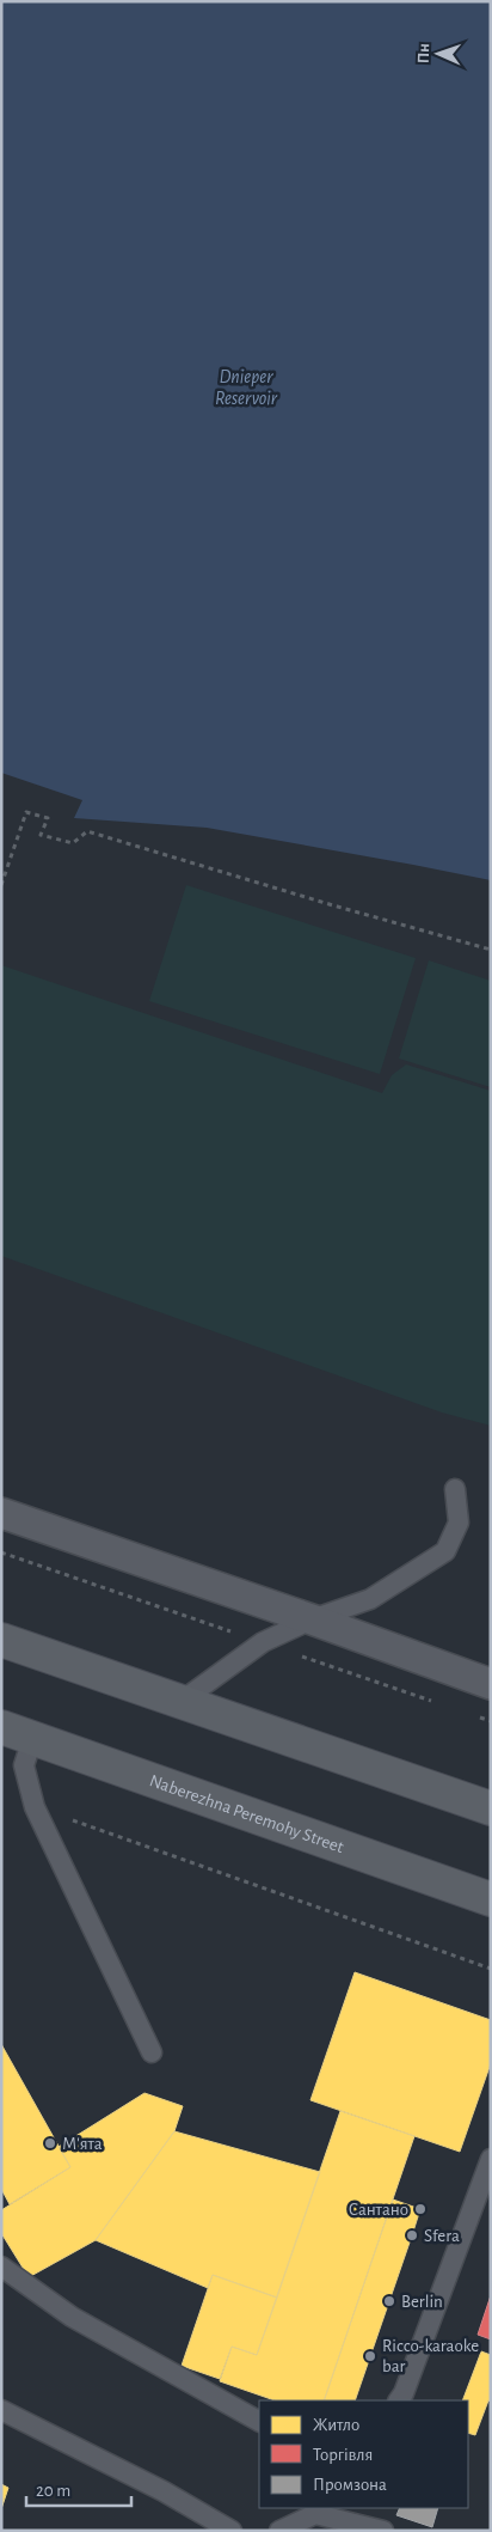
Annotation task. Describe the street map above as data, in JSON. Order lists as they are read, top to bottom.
{
  "streets": {
    "main road": ["Naberezhna Peremohy Street"]
  },
  "water": ["Dnieper Reservoir"],
  "places": [
    "М'ята",
    "Сантано",
    "Sfera",
    "Berlin",
    "Ricco-karaoke bar"
  ],
  "legend": ["Житло", "Торгівля", "Промзона"],
  "scale_bar": "20 m",
  "north": "left"
}
